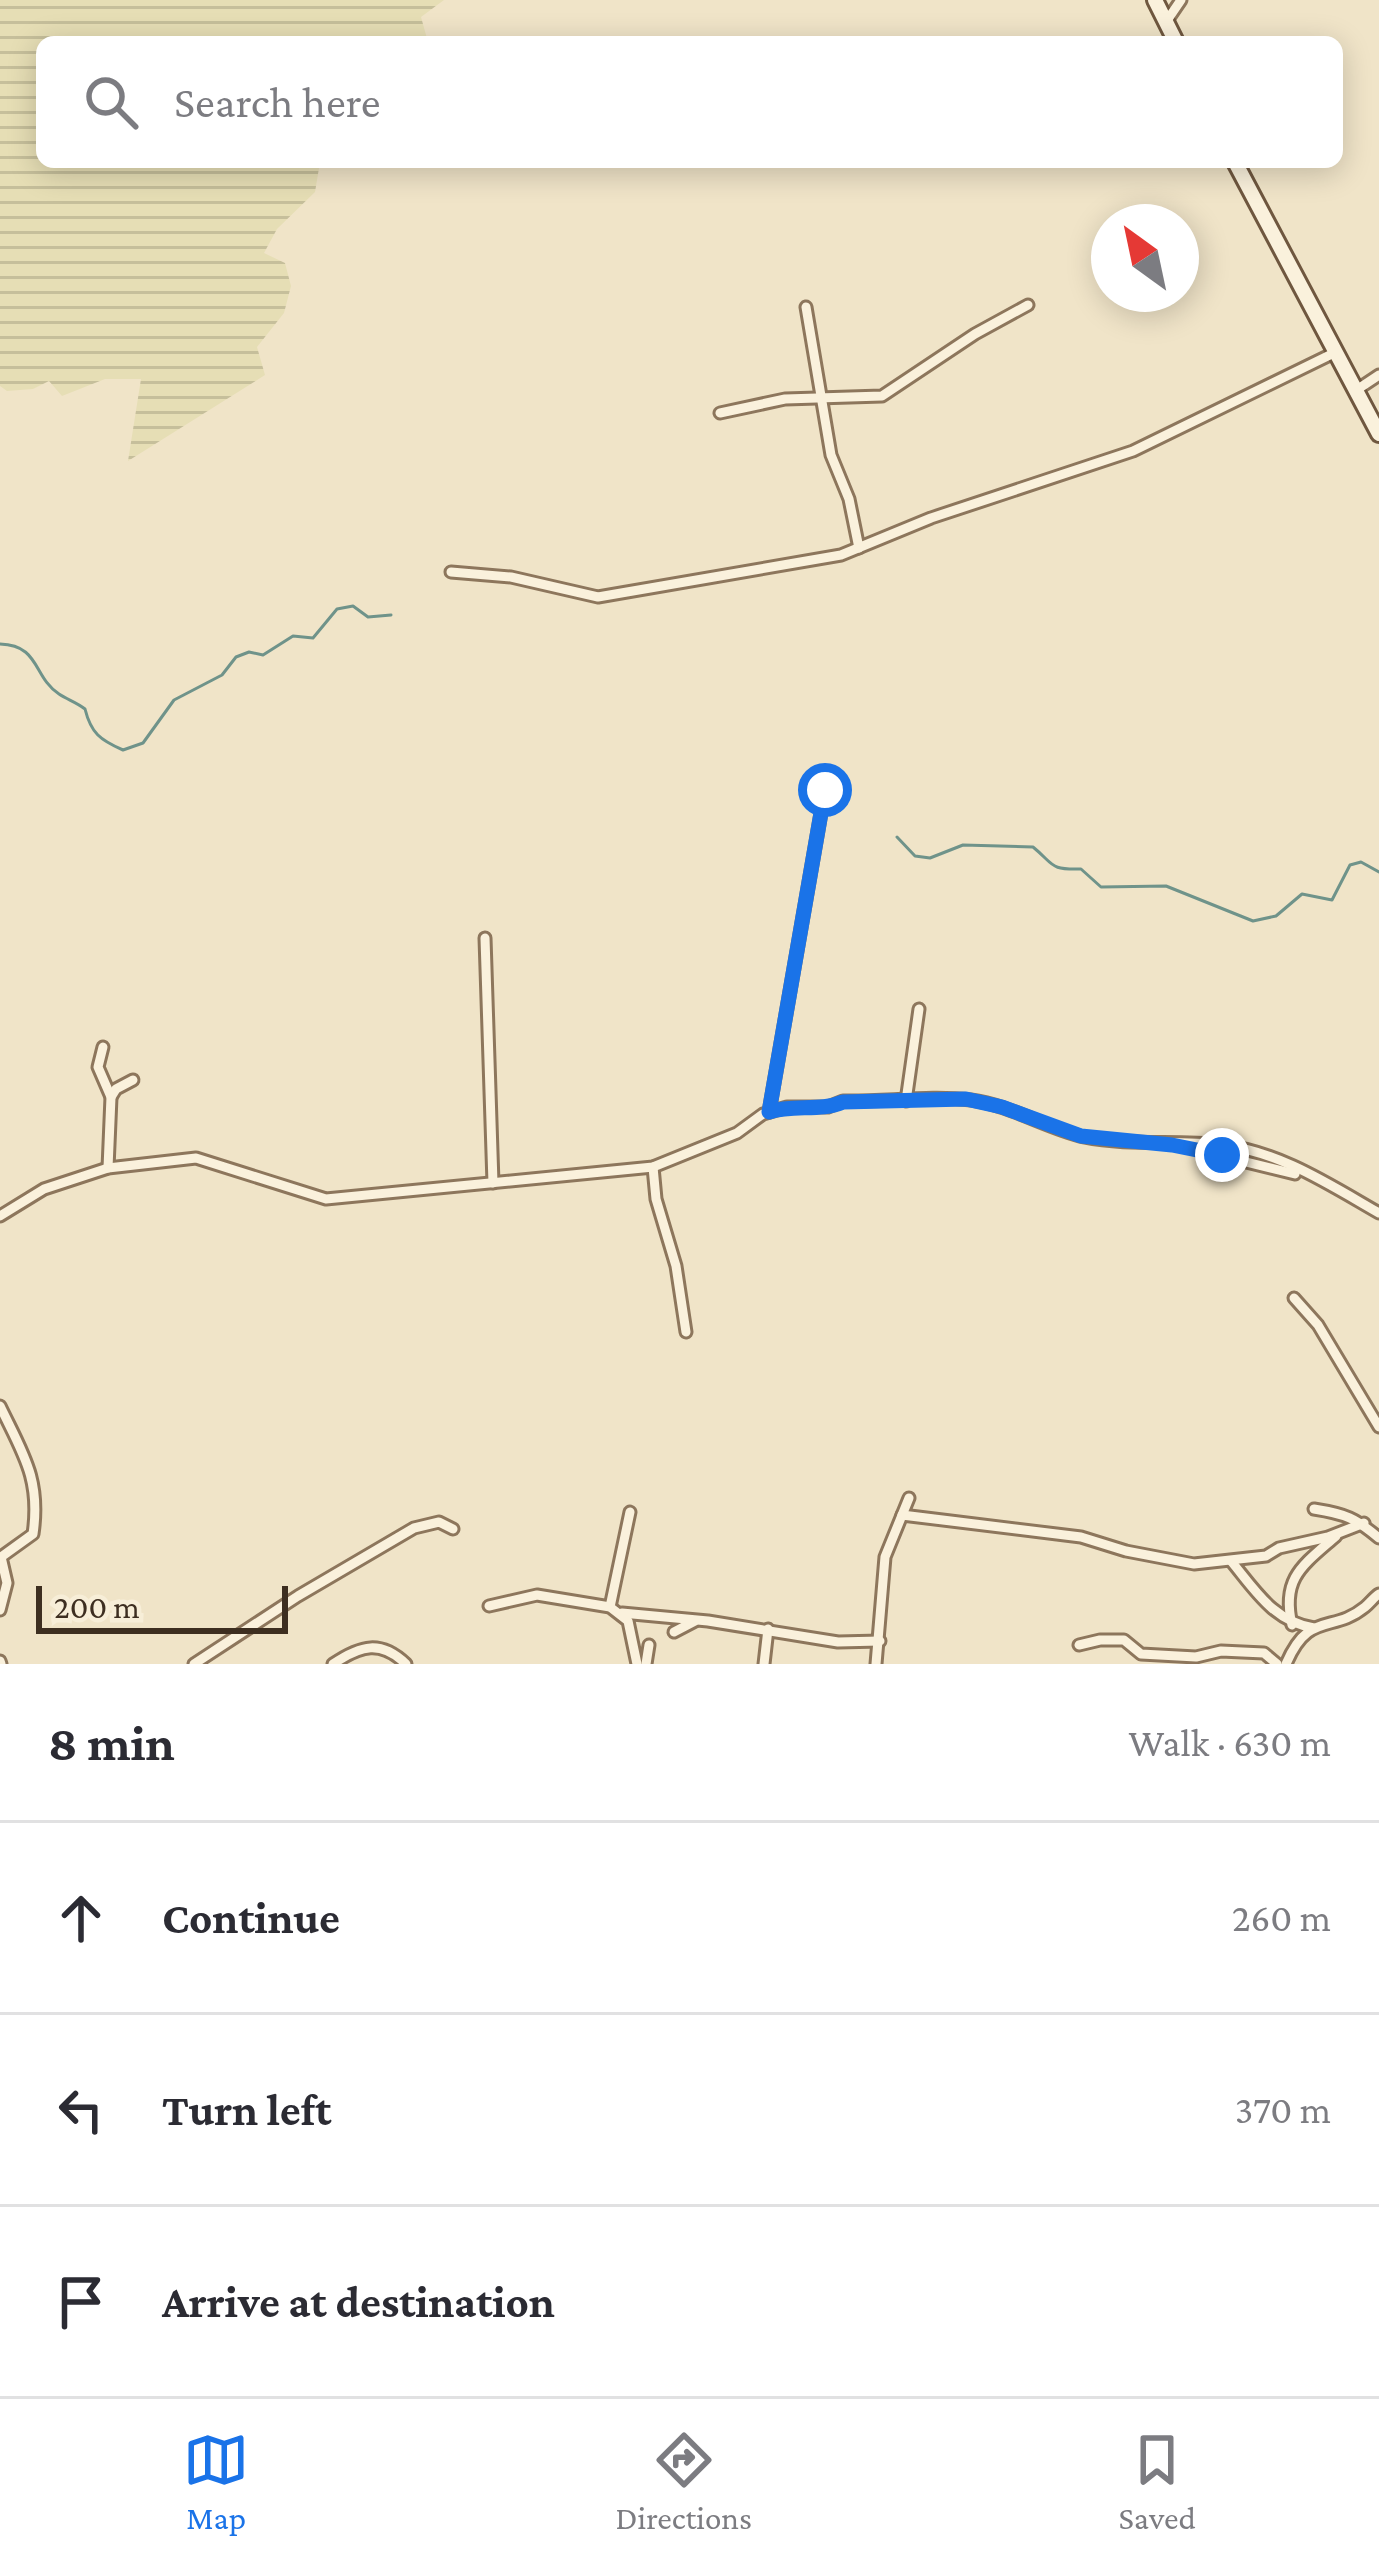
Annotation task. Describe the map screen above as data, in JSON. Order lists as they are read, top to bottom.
{
  "scale_bar": "200 m",
  "north": "top left",
  "page": {
    "search": "Search here",
    "scale": "200 m",
    "heading": ["8 min", "Walk · 630 m"],
    "list": [
      ["Continue", "260 m"],
      ["Turn left", "370 m"],
      "Arrive at destination"
    ],
    "nav": ["Map", "Directions", "Saved"]
  }
}
